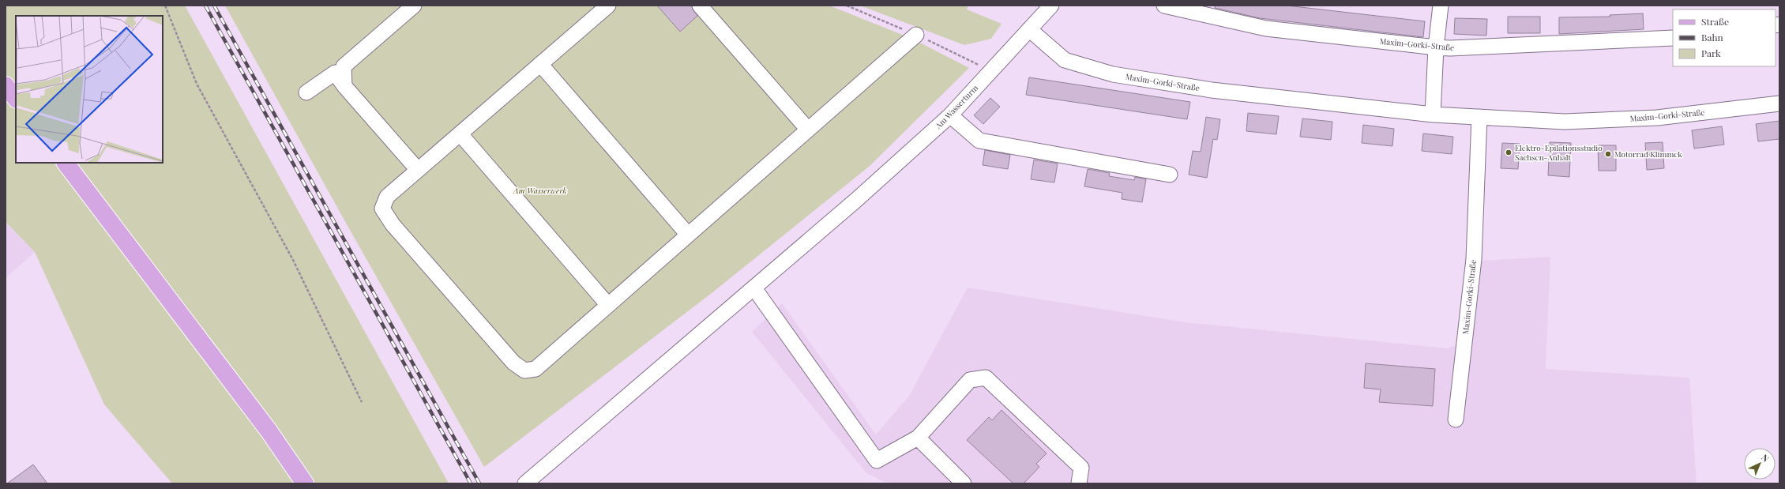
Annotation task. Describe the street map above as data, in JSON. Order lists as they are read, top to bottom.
{
  "streets": {
    "street": ["Maxim-Gorki-Straße", "Am Wasserturm"]
  },
  "crossings": [
    ["Maxim-Gorki-Straße", "Am Wasserturm"]
  ],
  "parks": ["Am Wasserwerk"],
  "places": ["Elektro-Epilationsstudio Sachsen-Anhalt", "Motorrad Klimmek"],
  "legend": ["Straße", "Bahn", "Park"],
  "north": "top right"
}
